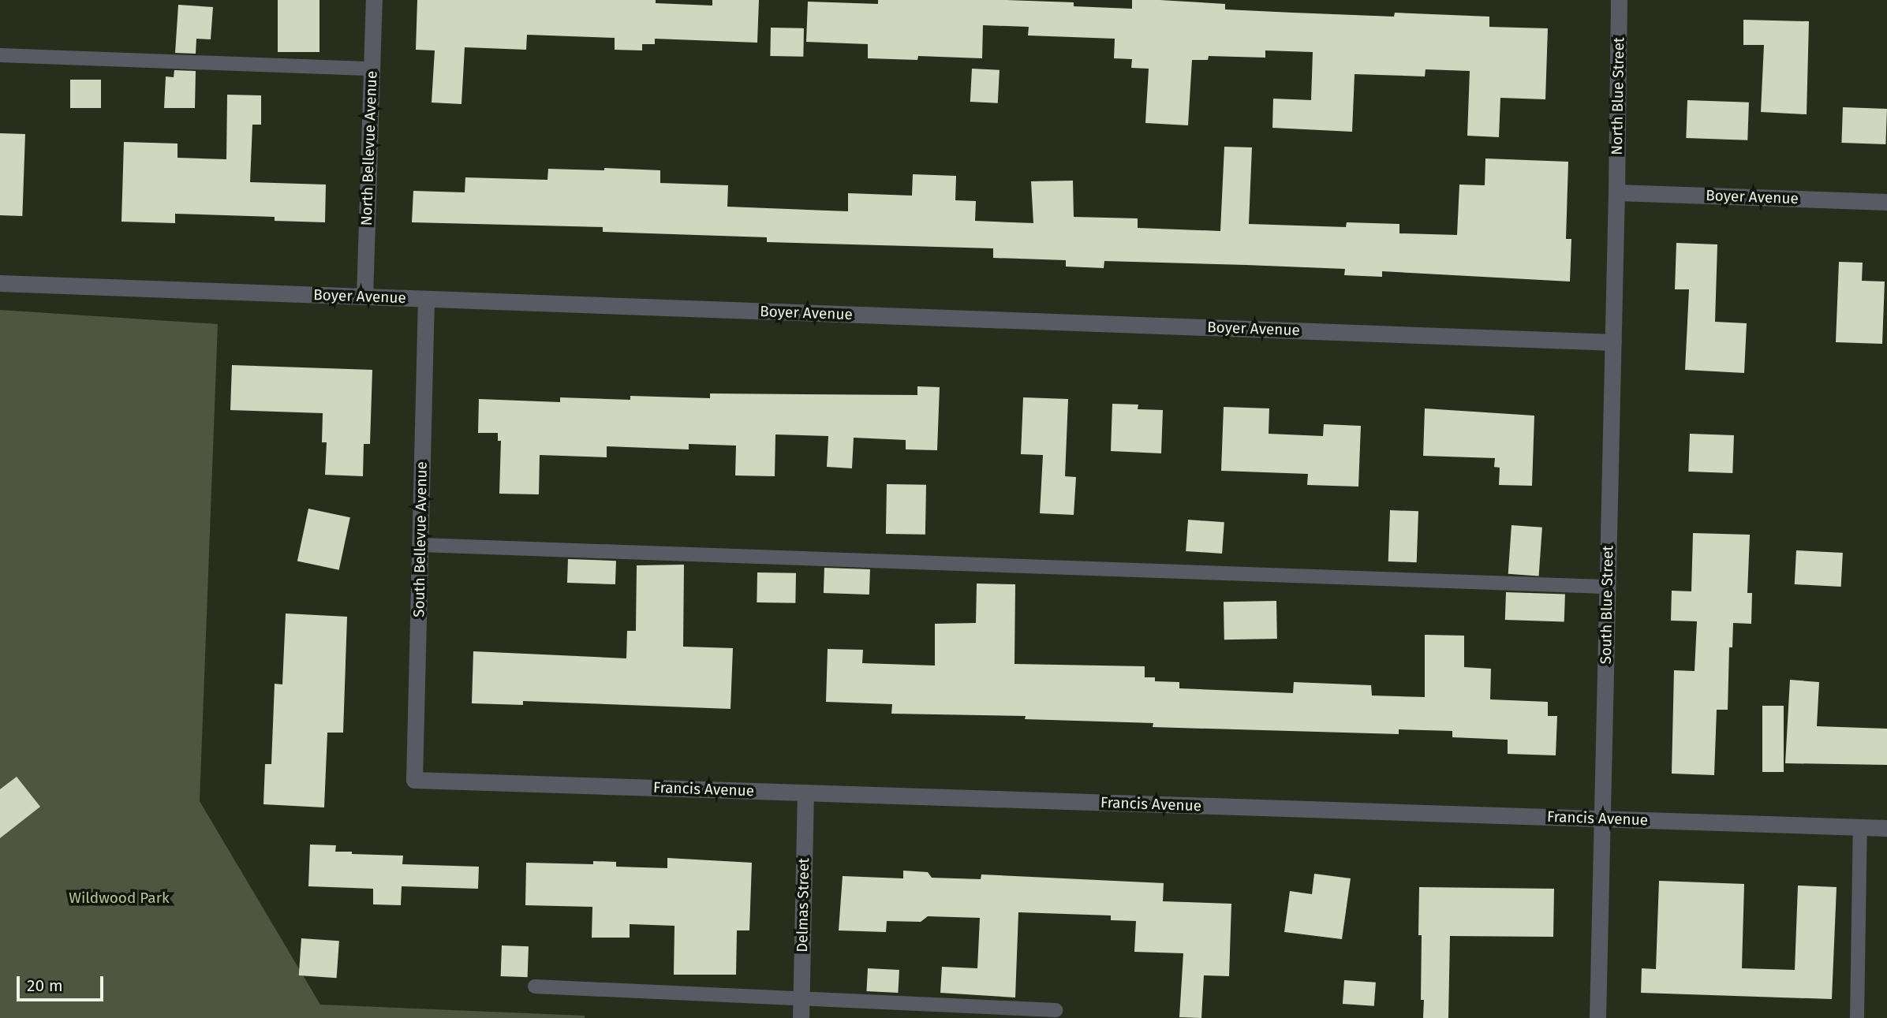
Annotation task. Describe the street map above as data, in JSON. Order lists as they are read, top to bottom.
{
  "streets": {
    "street": [
      "North Blue Street",
      "North Bellevue Avenue",
      "Boyer Avenue",
      "South Bellevue Avenue",
      "South Blue Street",
      "Francis Avenue",
      "Delmas Street"
    ]
  },
  "crossings": [
    ["North Blue Street", "Boyer Avenue"],
    ["North Blue Street", "South Blue Street"],
    ["North Bellevue Avenue", "Boyer Avenue"],
    ["Boyer Avenue", "South Bellevue Avenue"],
    ["Boyer Avenue", "South Blue Street"],
    ["South Bellevue Avenue", "Francis Avenue"],
    ["South Blue Street", "Francis Avenue"],
    ["Francis Avenue", "Delmas Street"]
  ],
  "parks": ["Wildwood Park"],
  "scale_bar": "20 m"
}
